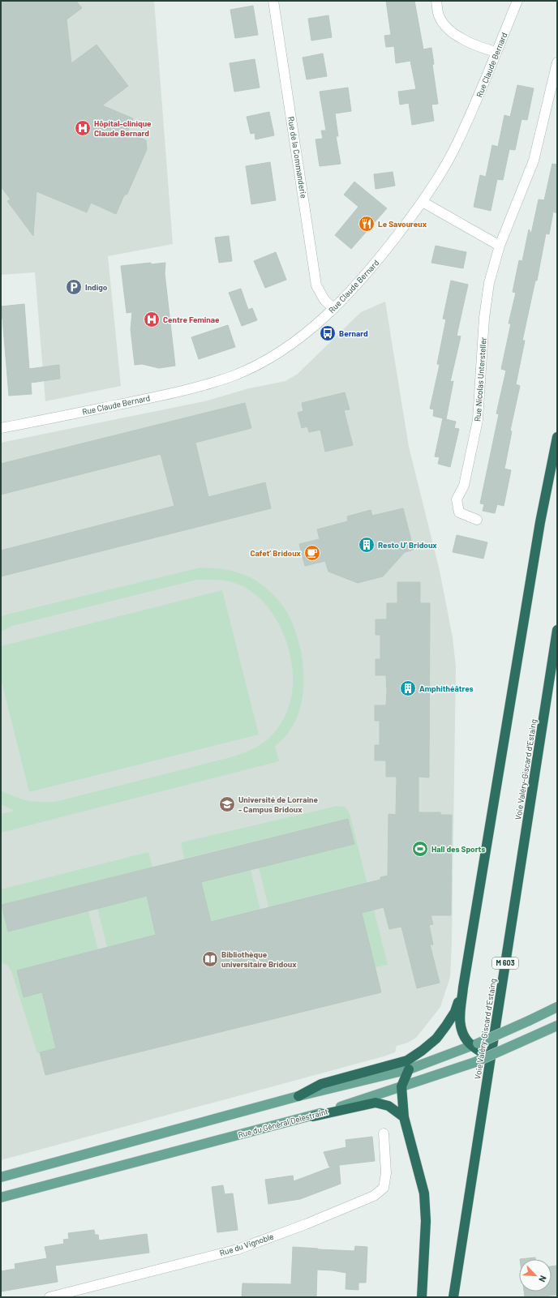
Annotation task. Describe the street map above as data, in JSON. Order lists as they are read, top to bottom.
{
  "streets": {
    "highway": ["Voie Valéry-Giscard d'Estaing", "M 603"],
    "main road": ["Rue du Général Delestraint"],
    "street": [
      "Rue Claude Bernard",
      "Rue de la Commanderie",
      "Rue Nicolas Untersteller",
      "Rue du Vignoble"
    ]
  },
  "crossings": [
    ["Rue Claude Bernard", "Rue de la Commanderie"]
  ],
  "places": {
    "hospital": ["Hôpital-clinique Claude Bernard", "Centre Feminae"],
    "restaurant": ["Le Savoureux"],
    "parking": ["Indigo"],
    "bus stop": ["Bernard"],
    "building": ["Resto U’ Bridoux", "Amphithéâtres"],
    "cafe": ["Cafet’ Bridoux"],
    "school or university": ["Université de Lorraine - Campus Bridoux"],
    "sports": ["Hall des Sports"],
    "library": ["Bibliothèque universitaire Bridoux"]
  },
  "north": "bottom right"
}
